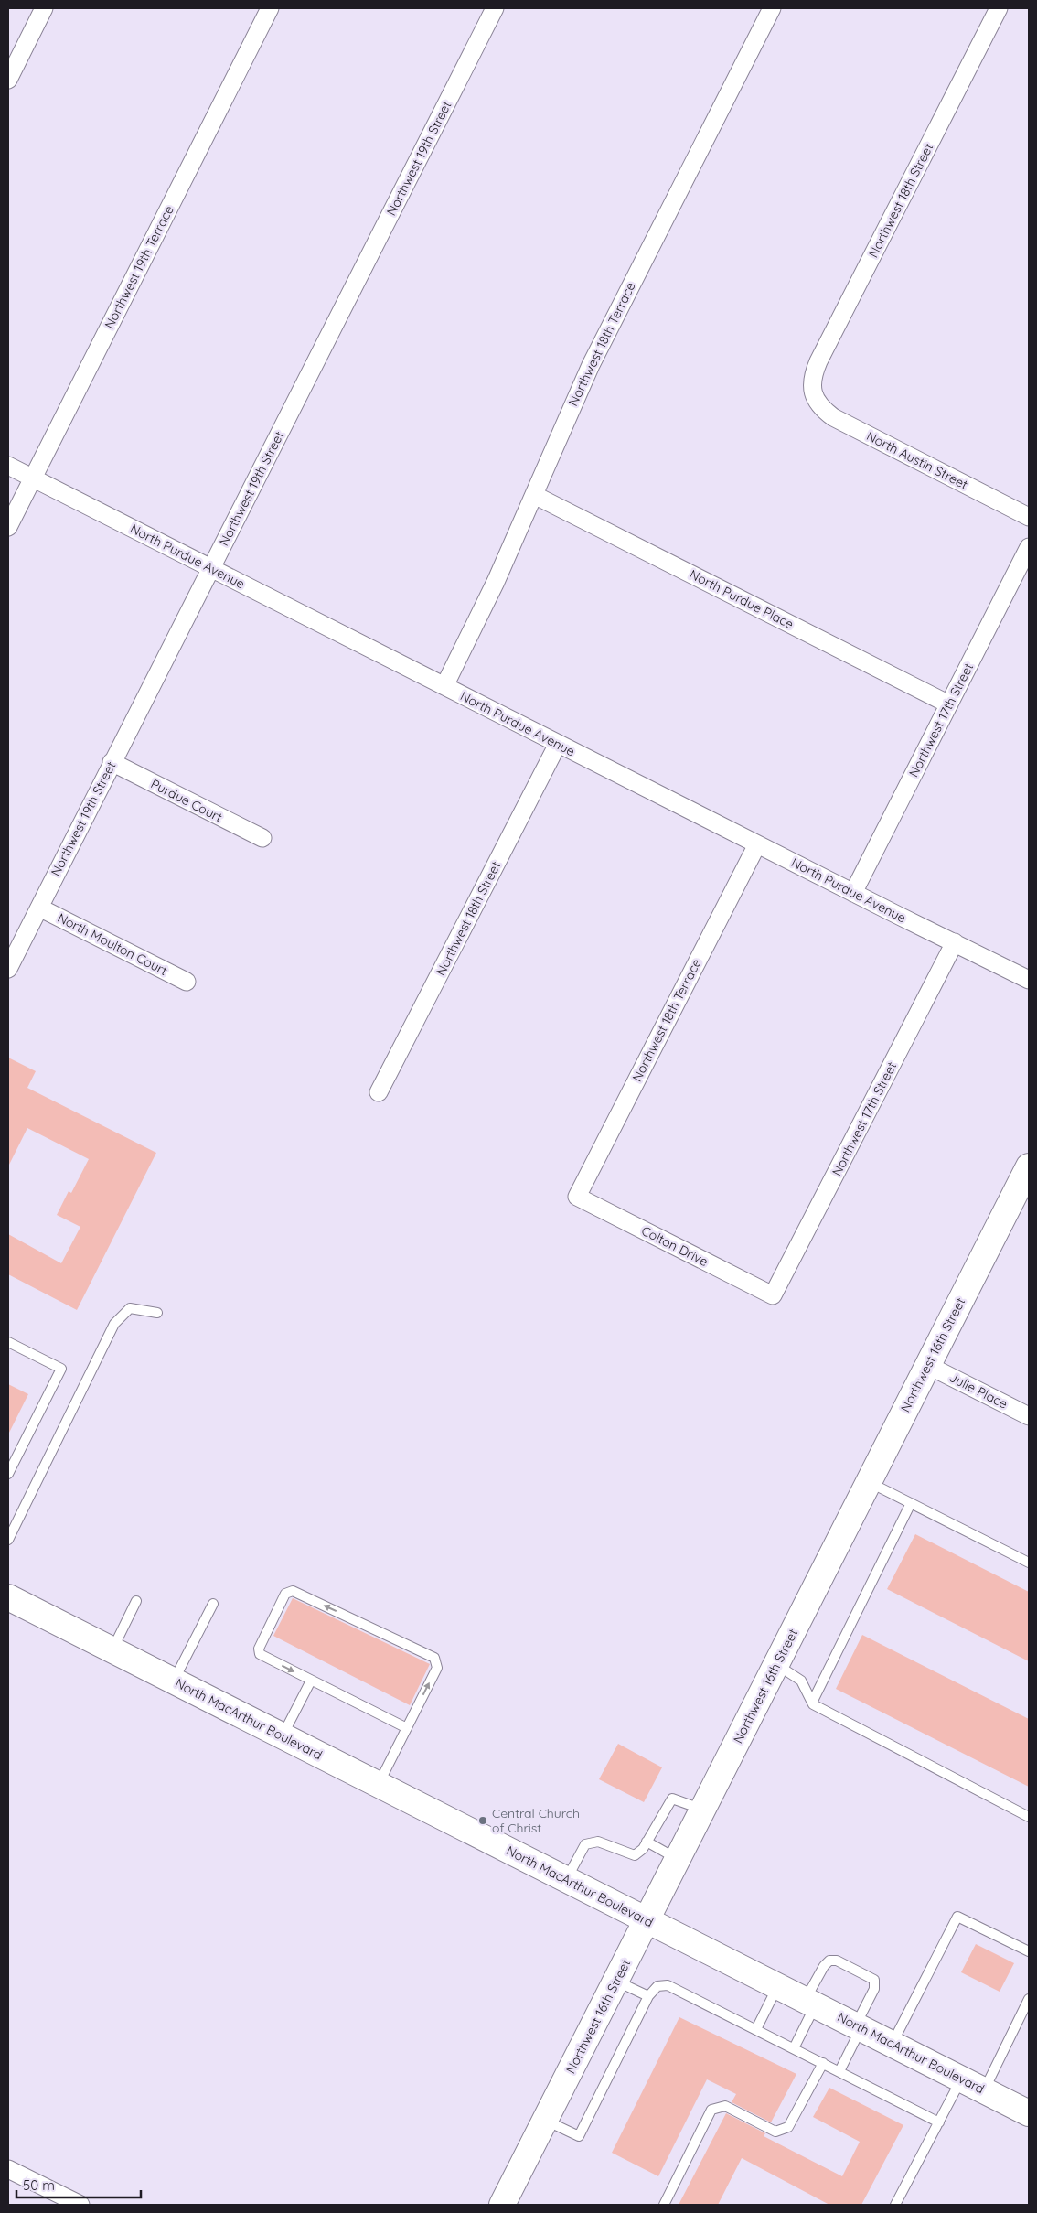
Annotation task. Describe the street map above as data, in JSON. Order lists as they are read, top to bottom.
{
  "streets": {
    "street": [
      "Northwest 19th Street",
      "Northwest 18th Street",
      "Northwest 19th Terrace",
      "Northwest 18th Terrace",
      "North Austin Street",
      "North Purdue Avenue",
      "North Purdue Place",
      "Northwest 17th Street",
      "Purdue Court",
      "North Moulton Court",
      "Colton Drive",
      "Northwest 16th Street",
      "Julie Place",
      "North MacArthur Boulevard"
    ]
  },
  "crossings": [
    ["Northwest 19th Street", "North Purdue Avenue"],
    ["Northwest 19th Street", "Purdue Court"],
    ["Northwest 19th Street", "North Moulton Court"],
    ["Northwest 18th Street", "North Austin Street"],
    ["Northwest 18th Street", "North Purdue Avenue"],
    ["Northwest 19th Terrace", "North Purdue Avenue"],
    ["Northwest 18th Terrace", "North Purdue Avenue"],
    ["Northwest 18th Terrace", "North Purdue Place"],
    ["Northwest 18th Terrace", "Colton Drive"],
    ["North Purdue Avenue", "Northwest 17th Street"],
    ["North Purdue Place", "Northwest 17th Street"],
    ["Northwest 17th Street", "Colton Drive"],
    ["Northwest 16th Street", "Julie Place"],
    ["Northwest 16th Street", "North MacArthur Boulevard"]
  ],
  "places": ["Central Church of Christ"],
  "scale_bar": "50 m"
}
